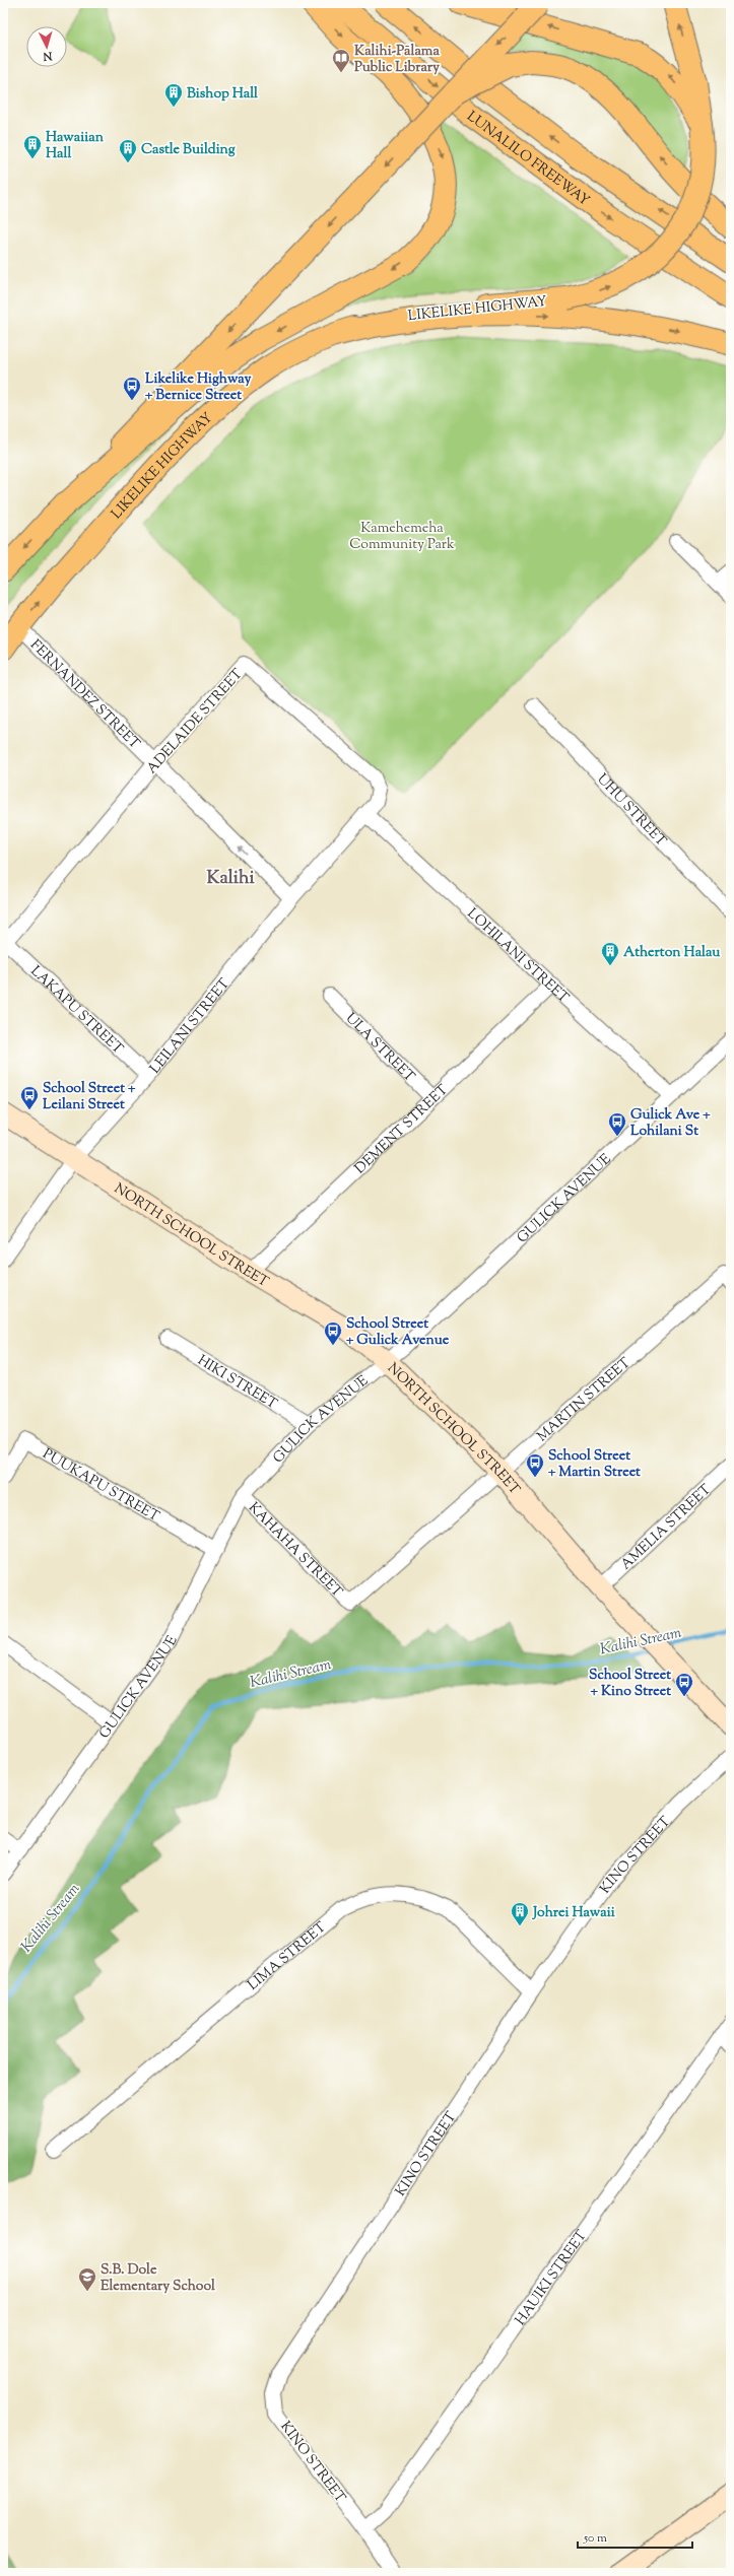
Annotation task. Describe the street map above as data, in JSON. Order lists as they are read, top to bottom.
{
  "streets": {
    "main road": ["LUNALILO FREEWAY", "LIKELIKE HIGHWAY", "NORTH SCHOOL STREET"],
    "street": [
      "FERNANDEZ STREET",
      "ADELAIDE STREET",
      "UHU STREET",
      "LOHILANI STREET",
      "LAKAPU STREET",
      "LEILANI STREET",
      "ULA STREET",
      "DEMENT STREET",
      "GULICK AVENUE",
      "HIKI STREET",
      "MARTIN STREET",
      "PUUKAPU STREET",
      "AMELIA STREET",
      "KAHAHA STREET",
      "KINO STREET",
      "LIMA STREET",
      "HAUIKI STREET"
    ]
  },
  "crossings": [
    ["LIKELIKE HIGHWAY", "FERNANDEZ STREET"],
    ["FERNANDEZ STREET", "ADELAIDE STREET"],
    ["FERNANDEZ STREET", "LEILANI STREET"],
    ["ADELAIDE STREET", "LOHILANI STREET"],
    ["ADELAIDE STREET", "LAKAPU STREET"],
    ["ADELAIDE STREET", "LEILANI STREET"],
    ["LOHILANI STREET", "LEILANI STREET"],
    ["LOHILANI STREET", "DEMENT STREET"],
    ["LOHILANI STREET", "GULICK AVENUE"],
    ["LAKAPU STREET", "LEILANI STREET"],
    ["LEILANI STREET", "NORTH SCHOOL STREET"],
    ["ULA STREET", "DEMENT STREET"],
    ["DEMENT STREET", "NORTH SCHOOL STREET"],
    ["GULICK AVENUE", "NORTH SCHOOL STREET"],
    ["GULICK AVENUE", "HIKI STREET"],
    ["GULICK AVENUE", "PUUKAPU STREET"],
    ["GULICK AVENUE", "KAHAHA STREET"],
    ["NORTH SCHOOL STREET", "MARTIN STREET"],
    ["NORTH SCHOOL STREET", "AMELIA STREET"],
    ["MARTIN STREET", "KAHAHA STREET"],
    ["KINO STREET", "LIMA STREET"],
    ["KINO STREET", "HAUIKI STREET"]
  ],
  "one_way": ["FERNANDEZ STREET"],
  "districts": ["Kalihi"],
  "water": ["Kalihi Stream"],
  "parks": ["Kamehemeha Community Park"],
  "places": {
    "library": ["Kalihi-Pālama Public Library"],
    "building": [
      "Bishop Hall",
      "Hawaiian Hall",
      "Castle Building",
      "Atherton Halau",
      "Johrei Hawaii"
    ],
    "bus stop": [
      "Likelike Highway + Bernice Street",
      "School Street + Leilani Street",
      "Gulick Ave + Lohilani St",
      "School Street + Gulick Avenue",
      "School Street + Martin Street",
      "School Street + Kino Street"
    ],
    "school or university": ["S.B. Dole Elementary School"]
  },
  "scale_bar": "50 m",
  "north": "bottom"
}
